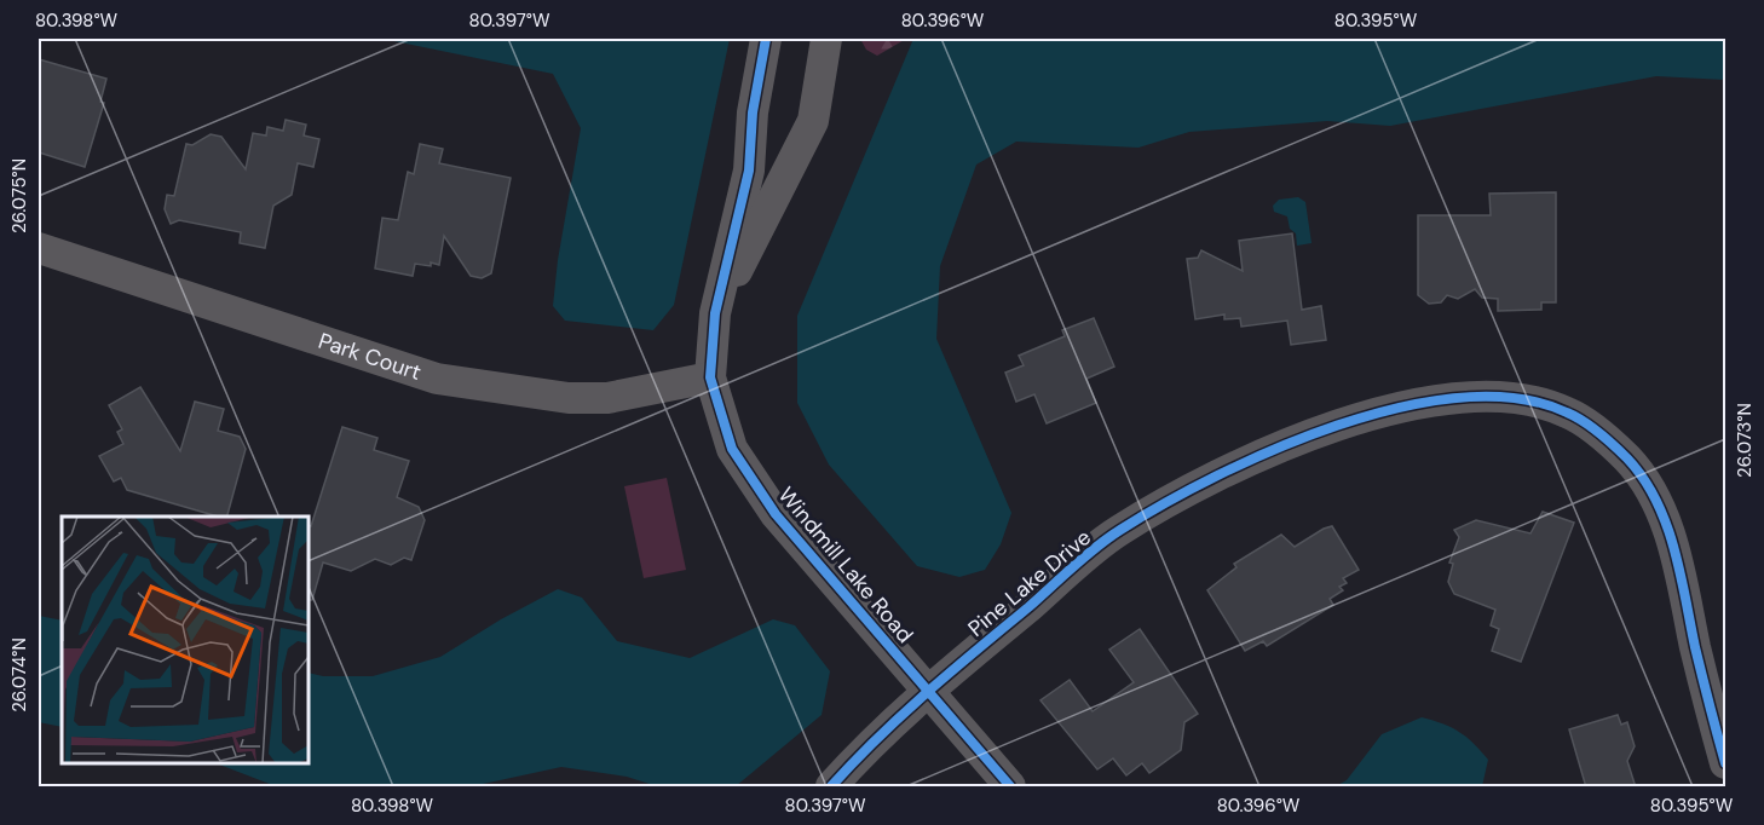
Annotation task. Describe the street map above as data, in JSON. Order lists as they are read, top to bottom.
{
  "streets": {
    "street": ["Park Court", "Windmill Lake Road", "Pine Lake Drive"]
  },
  "crossings": [
    ["Park Court", "Windmill Lake Road"],
    ["Windmill Lake Road", "Pine Lake Drive"]
  ],
  "coordinates": [
    "80.398°W",
    "80.397°W",
    "80.396°W",
    "80.395°W",
    "26.075°N",
    "26.073°N",
    "26.074°N"
  ]
}
